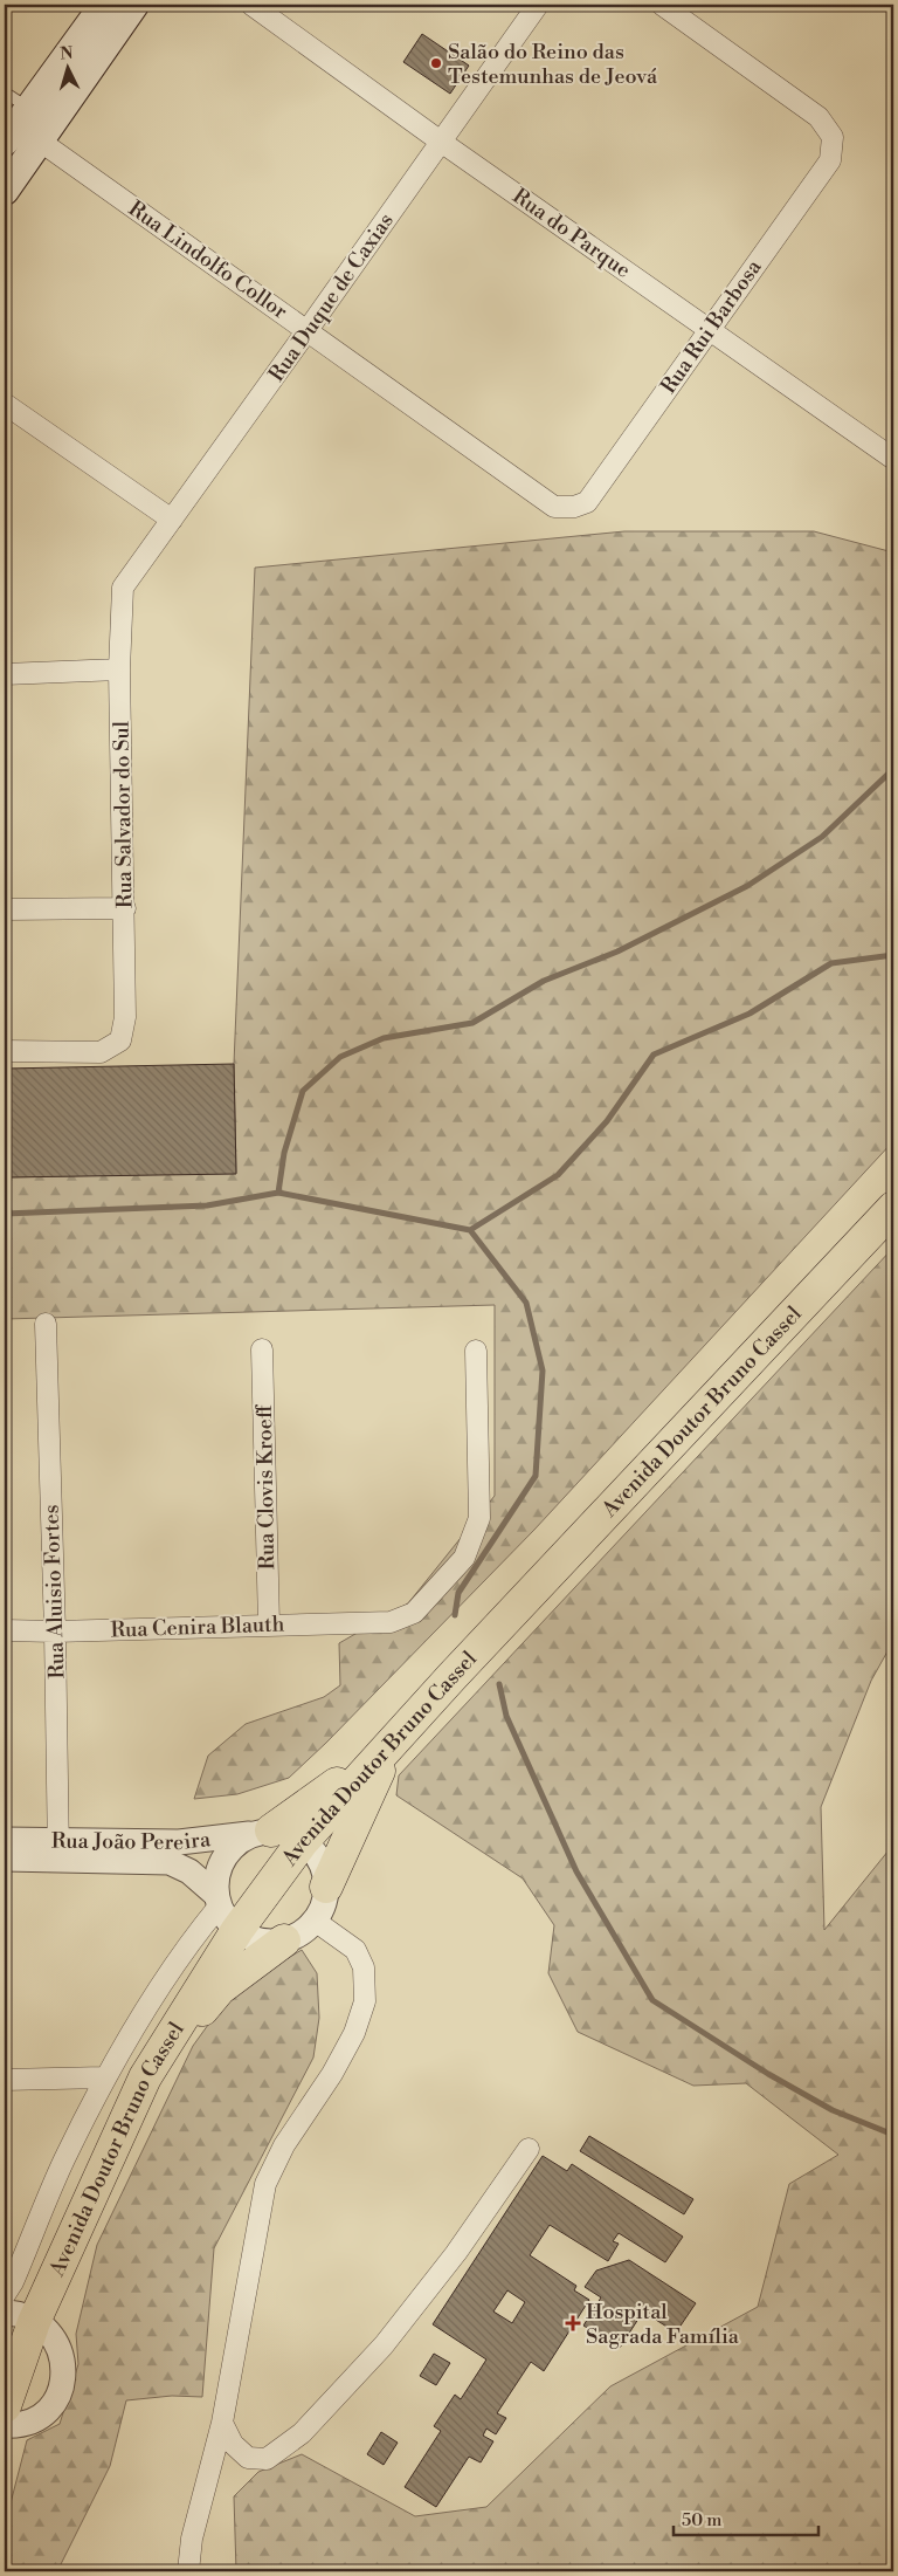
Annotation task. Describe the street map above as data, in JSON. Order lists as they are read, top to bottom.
{
  "streets": {
    "main road": ["Avenida Doutor Bruno Cassel"],
    "street": [
      "Rua do Parque",
      "Rua Lindolfo Collor",
      "Rua Duque de Caxias",
      "Rua Rui Barbosa",
      "Rua Salvador do Sul",
      "Rua Clovis Kroeff",
      "Rua Aluisio Fortes",
      "Rua Cenira Blauth",
      "Rua João Pereira"
    ]
  },
  "crossings": [
    ["Rua do Parque", "Rua Duque de Caxias"],
    ["Rua do Parque", "Rua Rui Barbosa"],
    ["Rua Lindolfo Collor", "Rua Duque de Caxias"],
    ["Rua Lindolfo Collor", "Rua Rui Barbosa"],
    ["Rua Duque de Caxias", "Rua Salvador do Sul"],
    ["Avenida Doutor Bruno Cassel", "Rua João Pereira"],
    ["Rua Clovis Kroeff", "Rua Cenira Blauth"],
    ["Rua Aluisio Fortes", "Rua Cenira Blauth"],
    ["Rua Aluisio Fortes", "Rua João Pereira"]
  ],
  "places": {
    "other": ["Salão do Reino das Testemunhas de Jeová"],
    "health": ["Hospital Sagrada Família"]
  },
  "scale_bar": "50 m",
  "north": "top"
}
